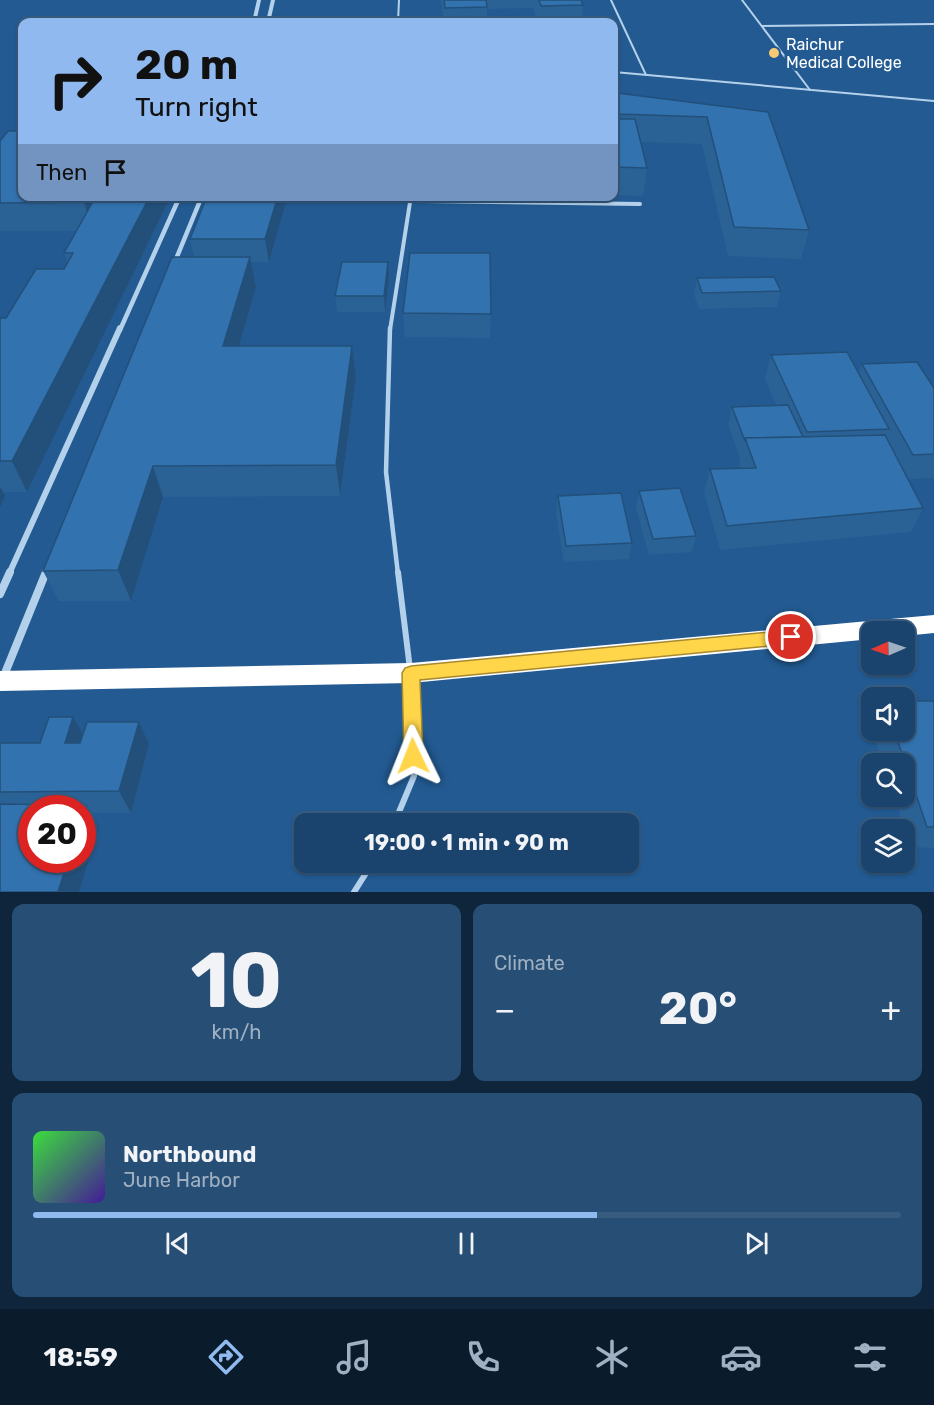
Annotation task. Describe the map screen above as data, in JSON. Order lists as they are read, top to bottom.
{
  "places": ["Raichur Medical College"],
  "north": "left",
  "page": {
    "turn": ["20 m", "Turn right"],
    "then": "Then",
    "limit": "20",
    "trip": "19:00 · 1 min · 90 m",
    "tile": [
      ["10", "km/h"],
      "Climate"
    ],
    "heat": ["−", "20°", "+"],
    "song": ["Northbound", "June Harbor"],
    "tabs": "18:59"
  }
}
